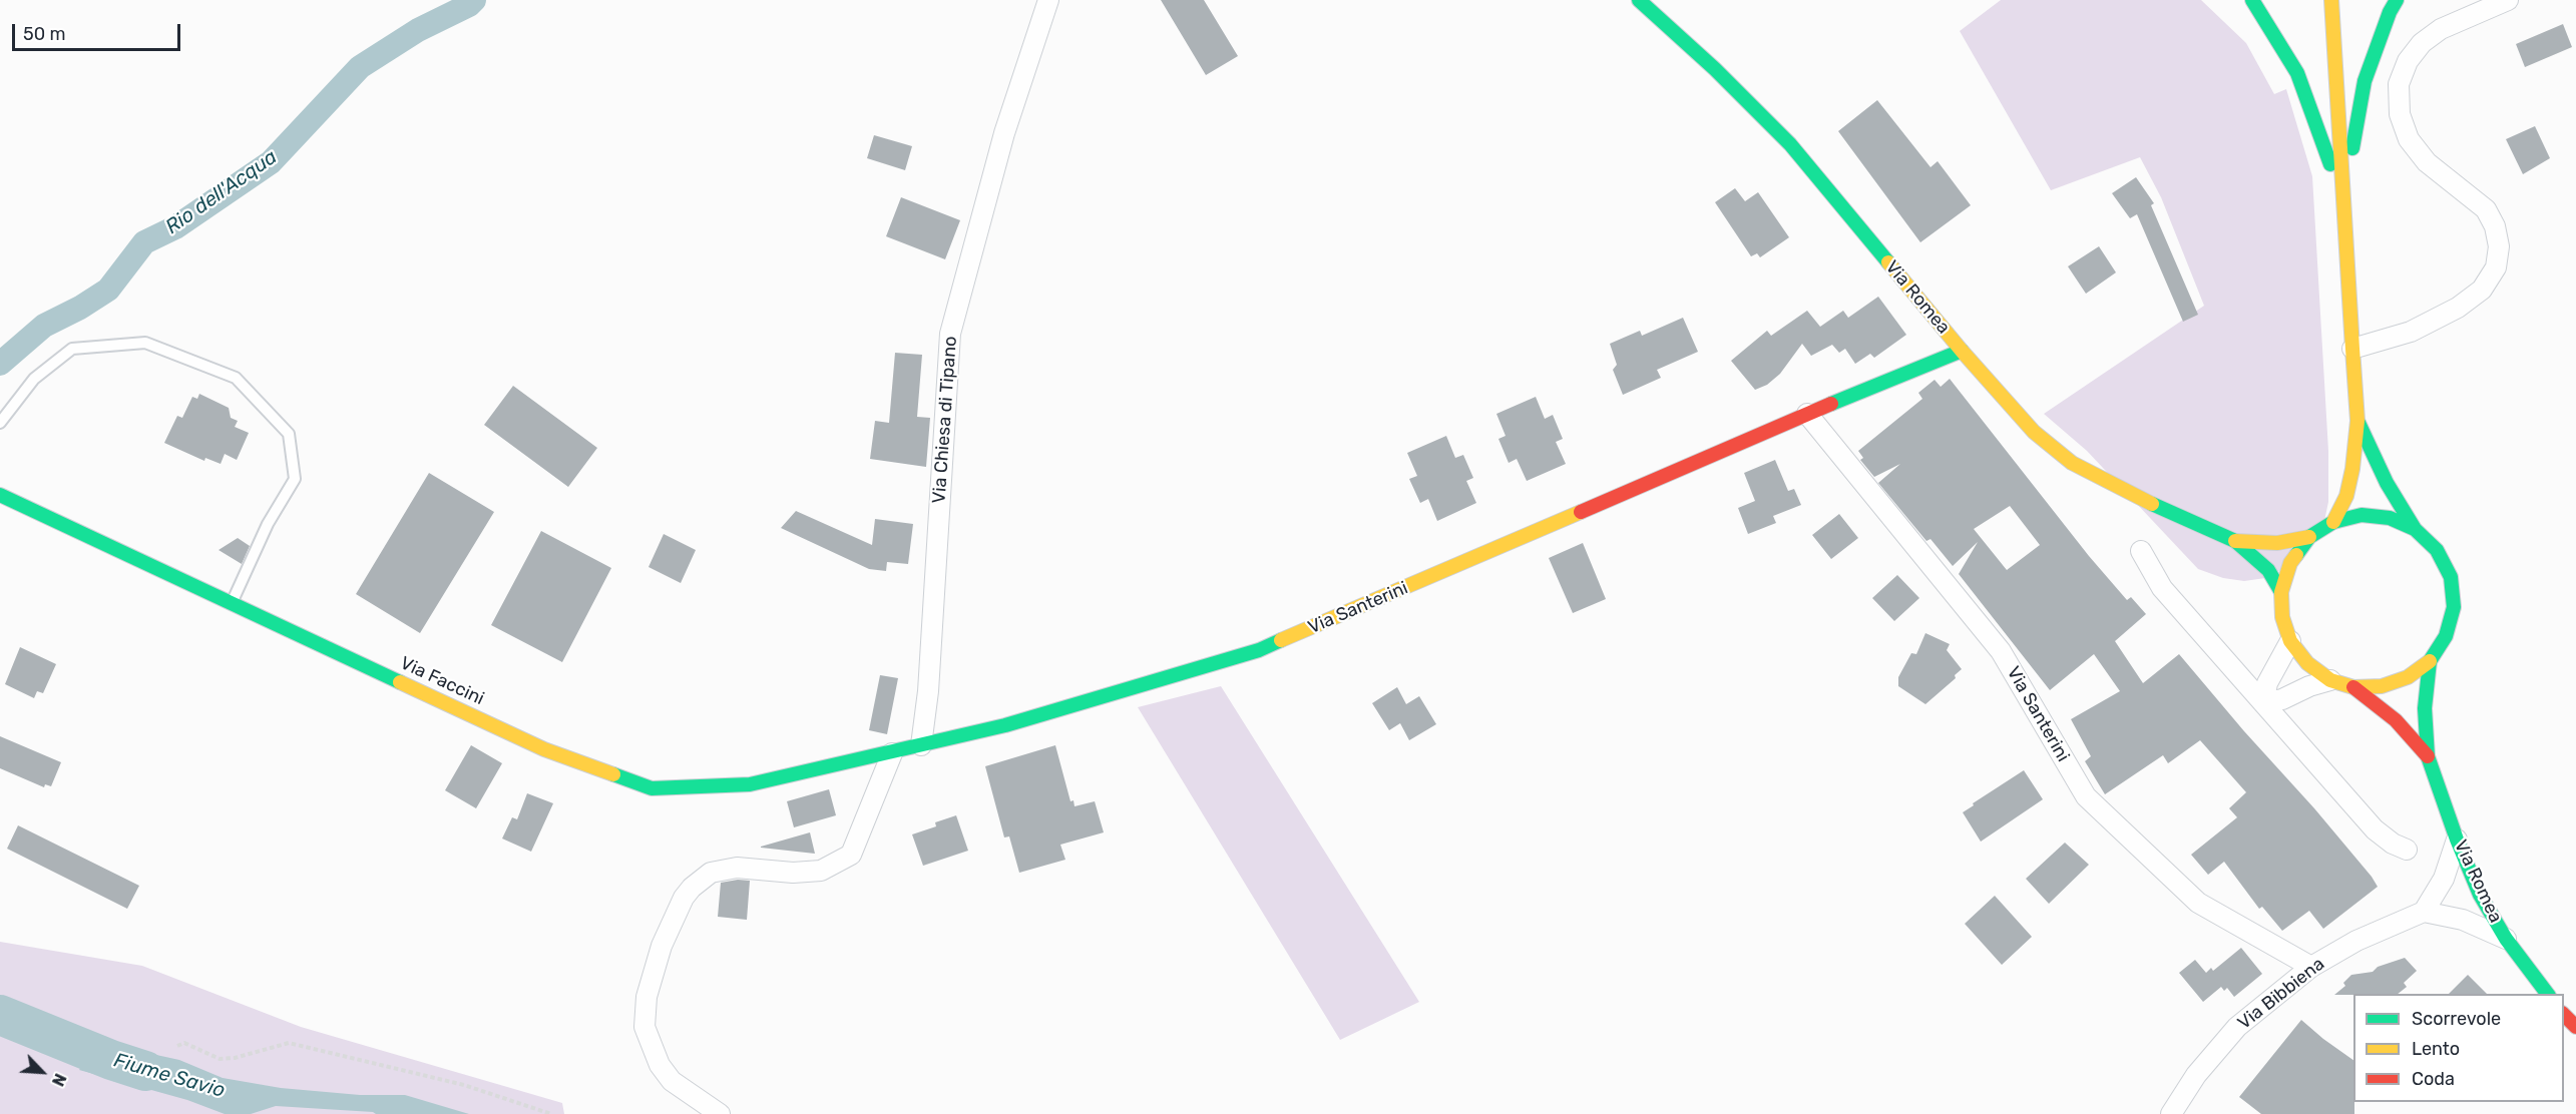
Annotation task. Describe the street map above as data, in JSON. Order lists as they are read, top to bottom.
{
  "streets": {
    "main road": ["Via Romea", "Via Santerini", "Via Faccini"],
    "street": ["Via Chiesa di Tipano", "Via Bibbiena"]
  },
  "crossings": [
    ["Via Romea", "Via Santerini"],
    ["Via Chiesa di Tipano", "Via Santerini"],
    ["Via Santerini", "Via Faccini"],
    ["Via Santerini", "Via Bibbiena"]
  ],
  "water": ["Rio dell'Acqua", "Fiume Savio"],
  "legend": ["Scorrevole", "Lento", "Coda"],
  "scale_bar": "50 m",
  "north": "bottom right"
}
